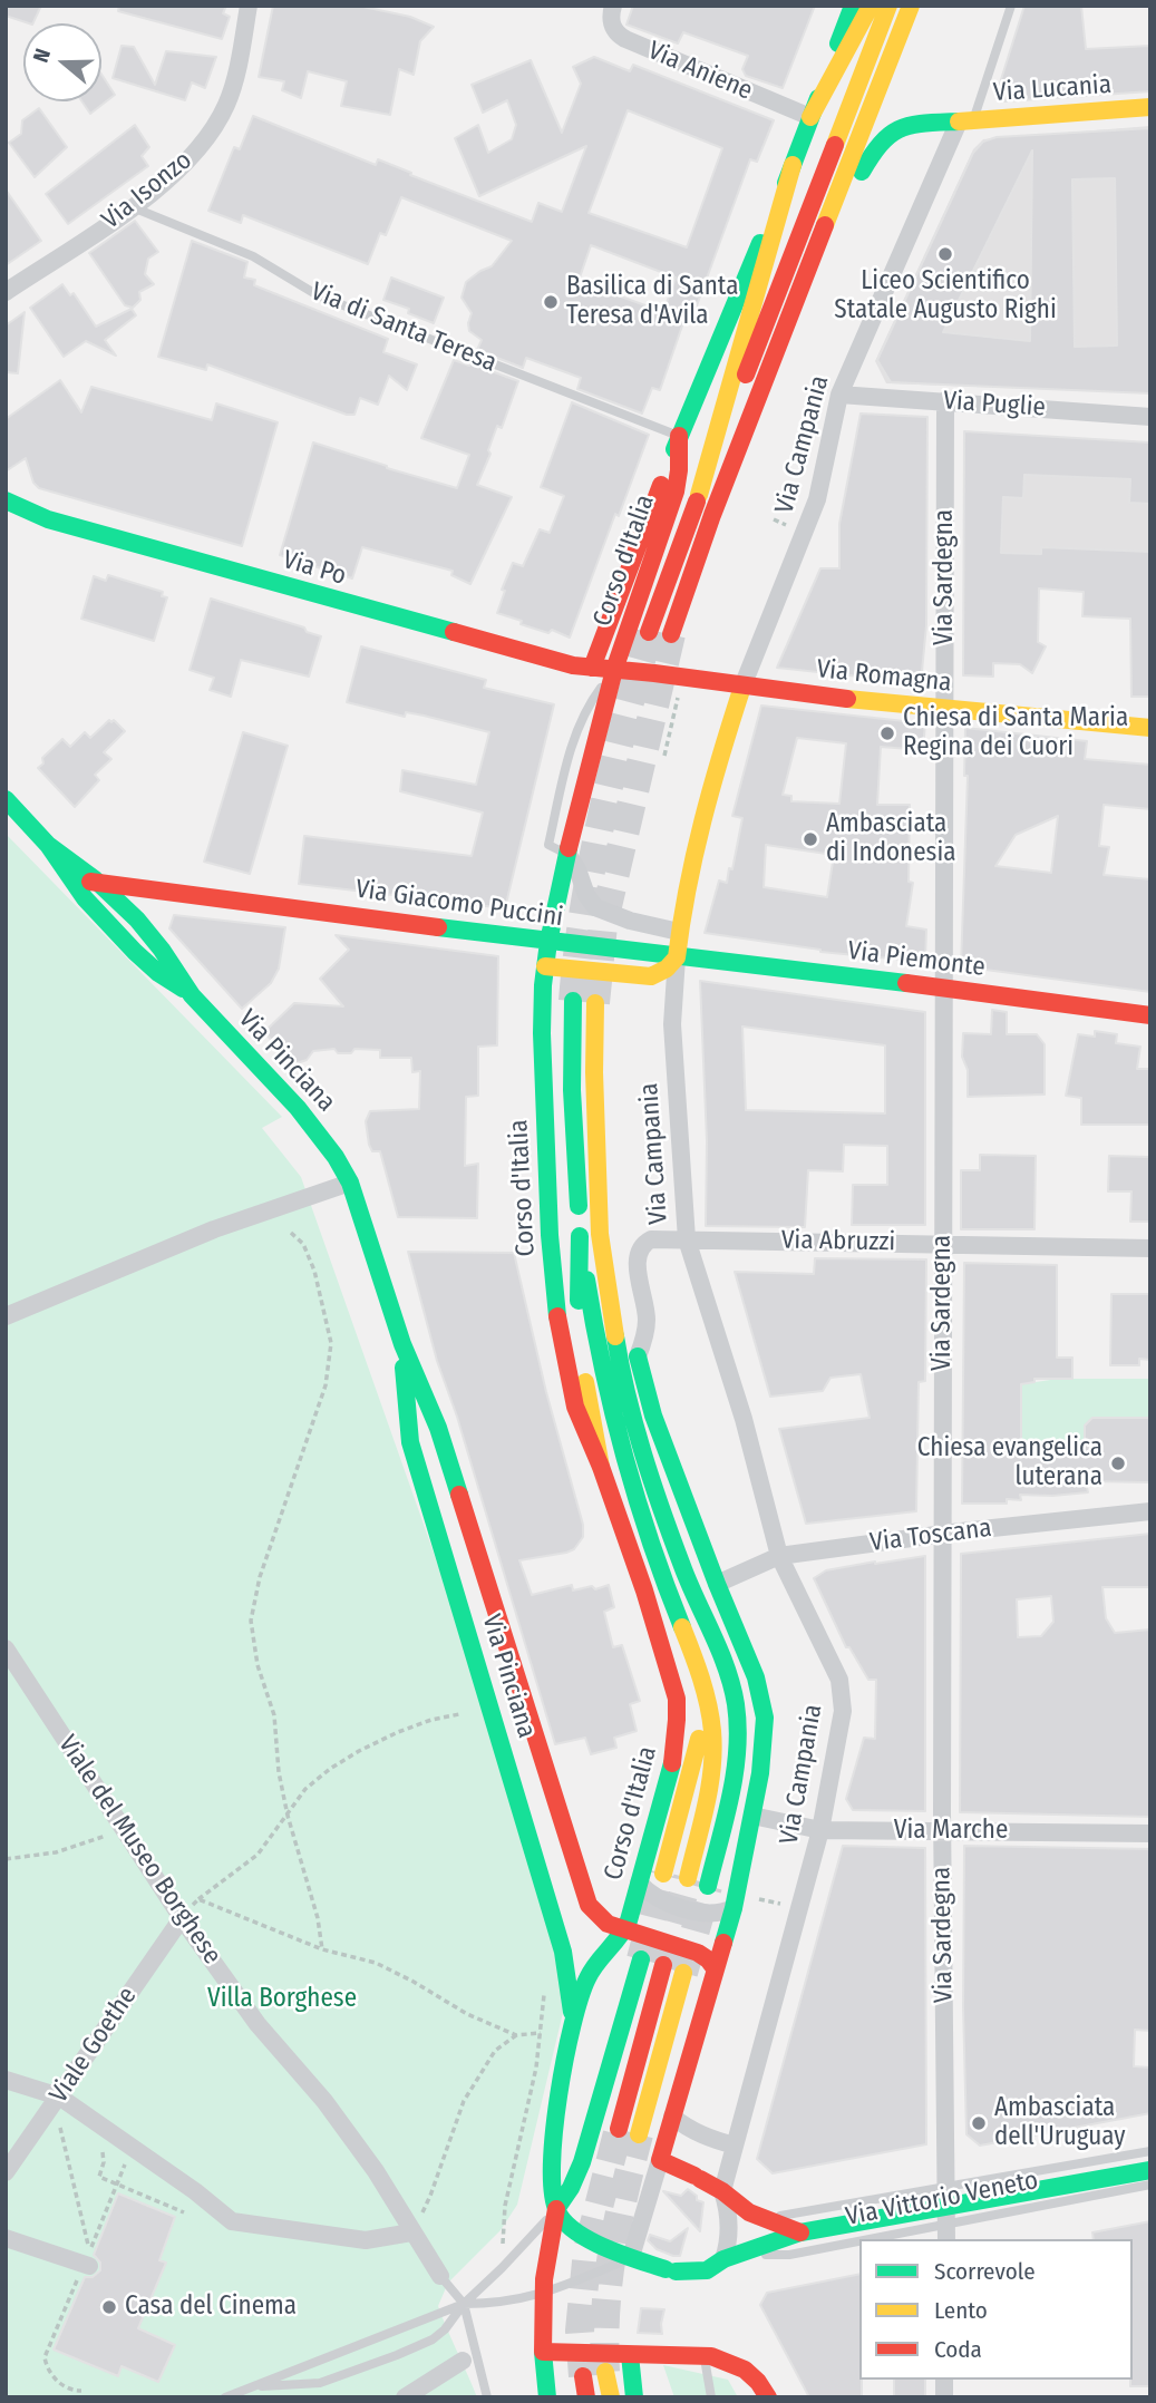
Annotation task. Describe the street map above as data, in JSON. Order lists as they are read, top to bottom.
{
  "streets": {
    "main road": [
      "Via Lucania",
      "Via Campania",
      "Corso d'Italia",
      "Via Po",
      "Via Romagna",
      "Via Giacomo Puccini",
      "Via Piemonte",
      "Via Pinciana",
      "Via Vittorio Veneto"
    ],
    "street": [
      "Via Aniene",
      "Via Isonzo",
      "Via Puglie",
      "Via Sardegna",
      "Via Abruzzi",
      "Via Toscana",
      "Via Marche",
      "Viale del Museo Borghese",
      "Viale Goethe"
    ],
    "lane": ["Via di Santa Teresa"]
  },
  "crossings": [
    ["Via Aniene", "Corso d'Italia"],
    ["Via Lucania", "Via Campania"],
    ["Via Isonzo", "Via di Santa Teresa"],
    ["Via di Santa Teresa", "Corso d'Italia"],
    ["Via Puglie", "Via Campania"],
    ["Via Puglie", "Via Sardegna"],
    ["Via Campania", "Via Romagna"],
    ["Via Campania", "Via Giacomo Puccini"],
    ["Via Campania", "Via Piemonte"],
    ["Via Campania", "Via Abruzzi"],
    ["Via Campania", "Via Toscana"],
    ["Via Campania", "Via Marche"],
    ["Corso d'Italia", "Via Po"],
    ["Corso d'Italia", "Via Romagna"],
    ["Corso d'Italia", "Via Giacomo Puccini"],
    ["Corso d'Italia", "Via Pinciana"],
    ["Via Po", "Via Romagna"],
    ["Via Sardegna", "Via Romagna"],
    ["Via Sardegna", "Via Piemonte"],
    ["Via Sardegna", "Via Abruzzi"],
    ["Via Sardegna", "Via Toscana"],
    ["Via Sardegna", "Via Marche"],
    ["Via Sardegna", "Via Vittorio Veneto"],
    ["Via Giacomo Puccini", "Via Piemonte"],
    ["Via Giacomo Puccini", "Via Pinciana"],
    ["Viale del Museo Borghese", "Viale Goethe"]
  ],
  "parks": ["Villa Borghese"],
  "places": [
    "Liceo Scientifico Statale Augusto Righi",
    "Basilica di Santa Teresa d'Avila",
    "Chiesa di Santa Maria Regina dei Cuori",
    "Ambasciata di Indonesia",
    "Chiesa evangelica luterana",
    "Ambasciata dell'Uruguay",
    "Casa del Cinema"
  ],
  "legend": ["Scorrevole", "Lento", "Coda"],
  "north": "left"
}
